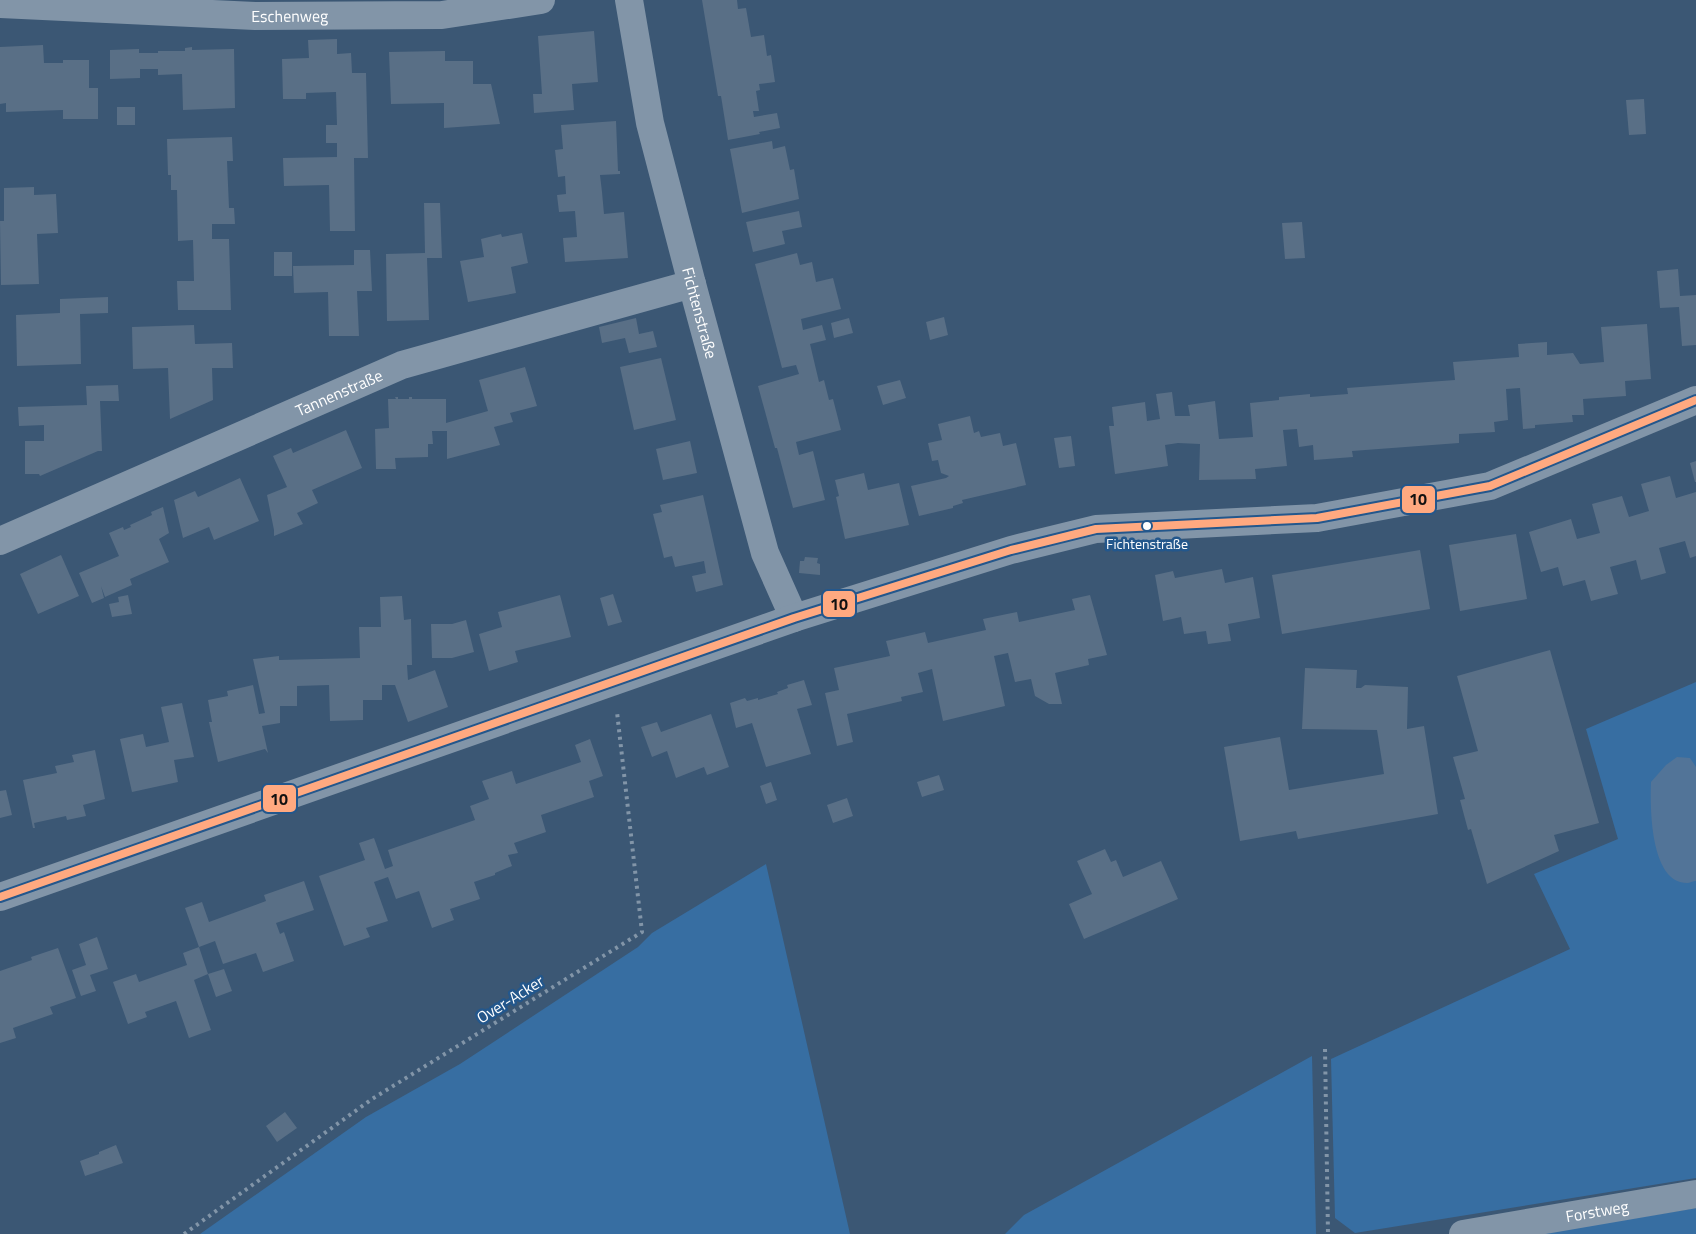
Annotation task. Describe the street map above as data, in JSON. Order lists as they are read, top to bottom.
{
  "streets": {
    "street": [
      "Eschenweg",
      "Fichtenstraße",
      "Tannenstraße",
      "Forstweg"
    ],
    "path": ["Over-Acker"]
  },
  "crossings": [
    ["Fichtenstraße", "Tannenstraße"]
  ],
  "places": ["Fichtenstraße"],
  "lines": ["transit line 10"]
}
